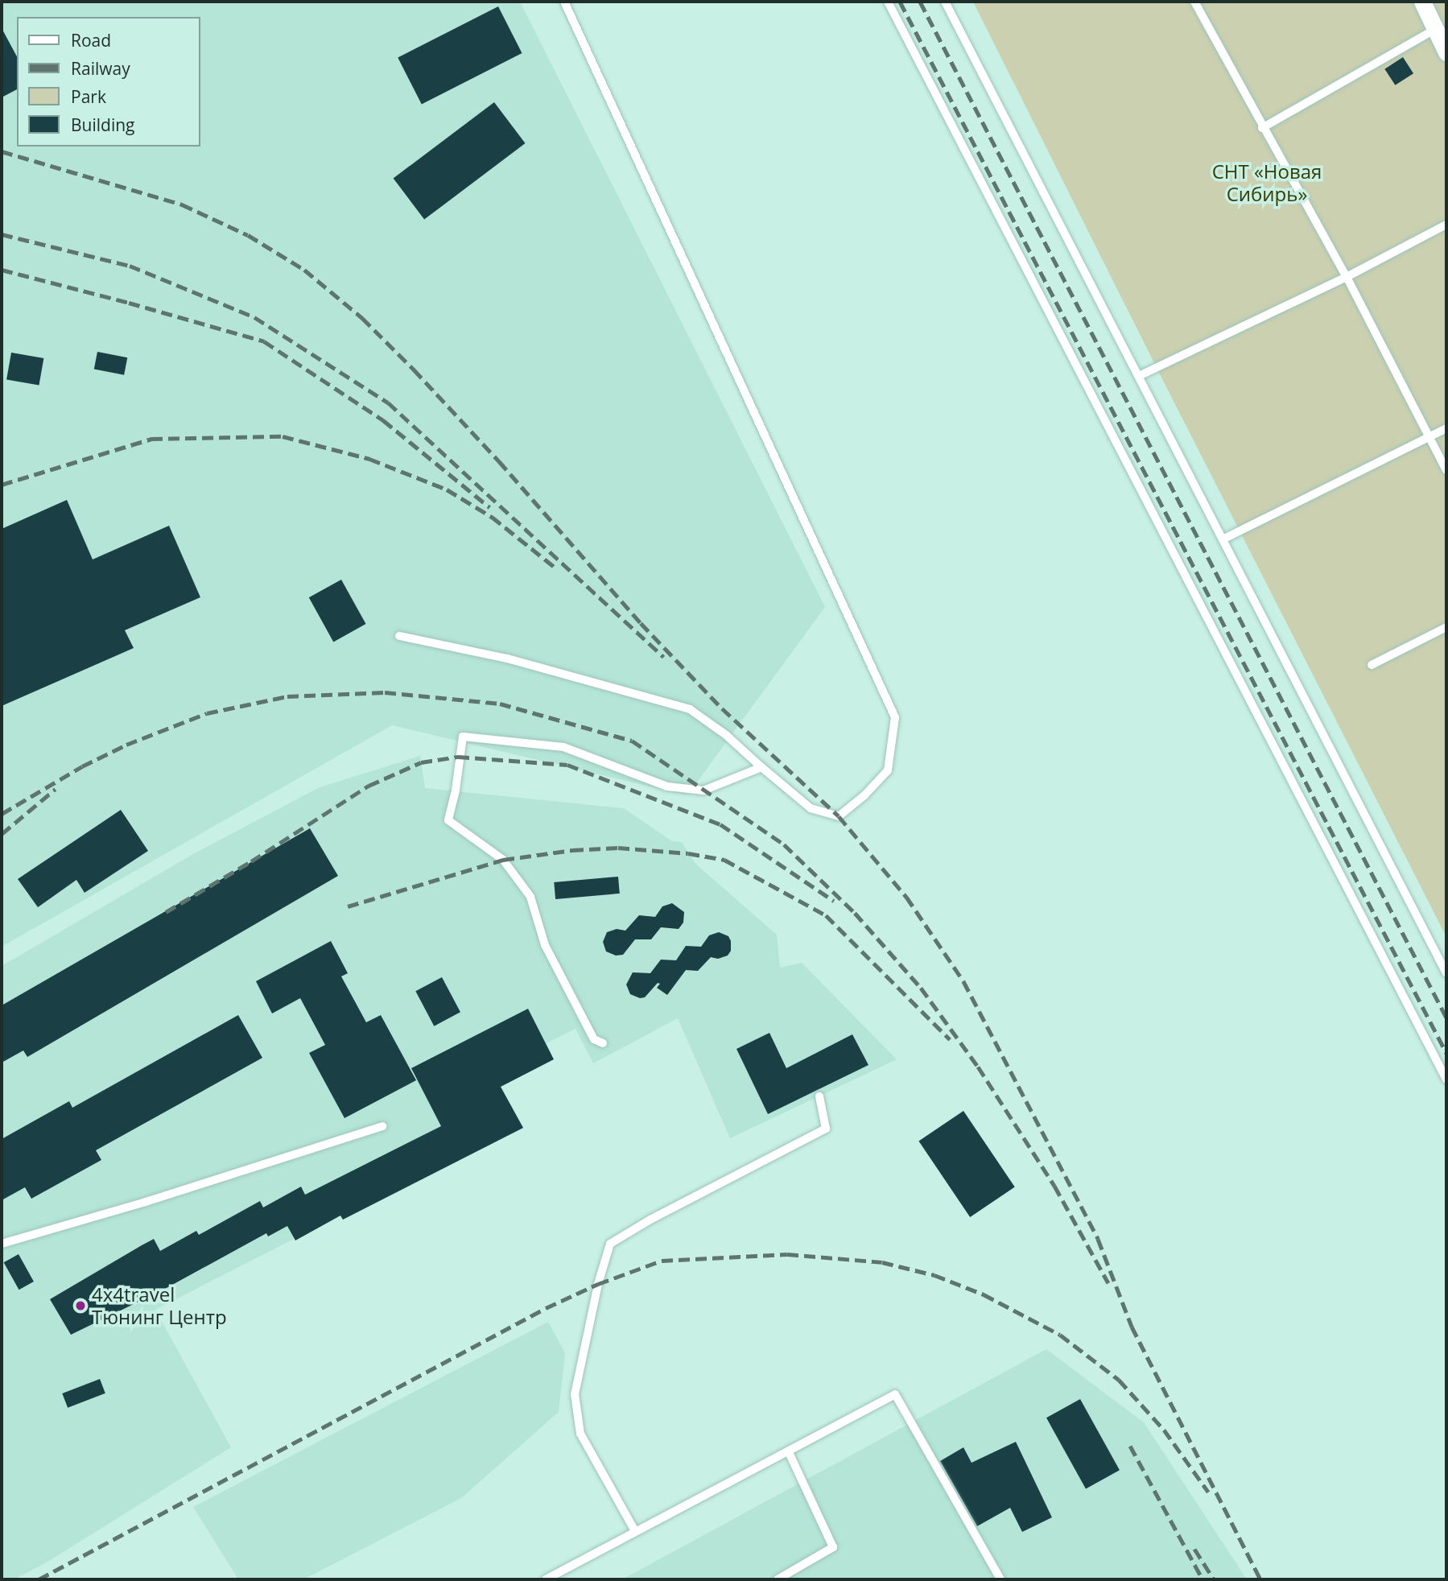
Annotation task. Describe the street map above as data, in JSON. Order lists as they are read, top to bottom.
{
  "parks": ["СНТ «Новая Сибирь»"],
  "places": ["4x4travel Тюнинг Центр"],
  "legend": [
    "Road",
    "Railway",
    "Park",
    "Building"
  ]
}
